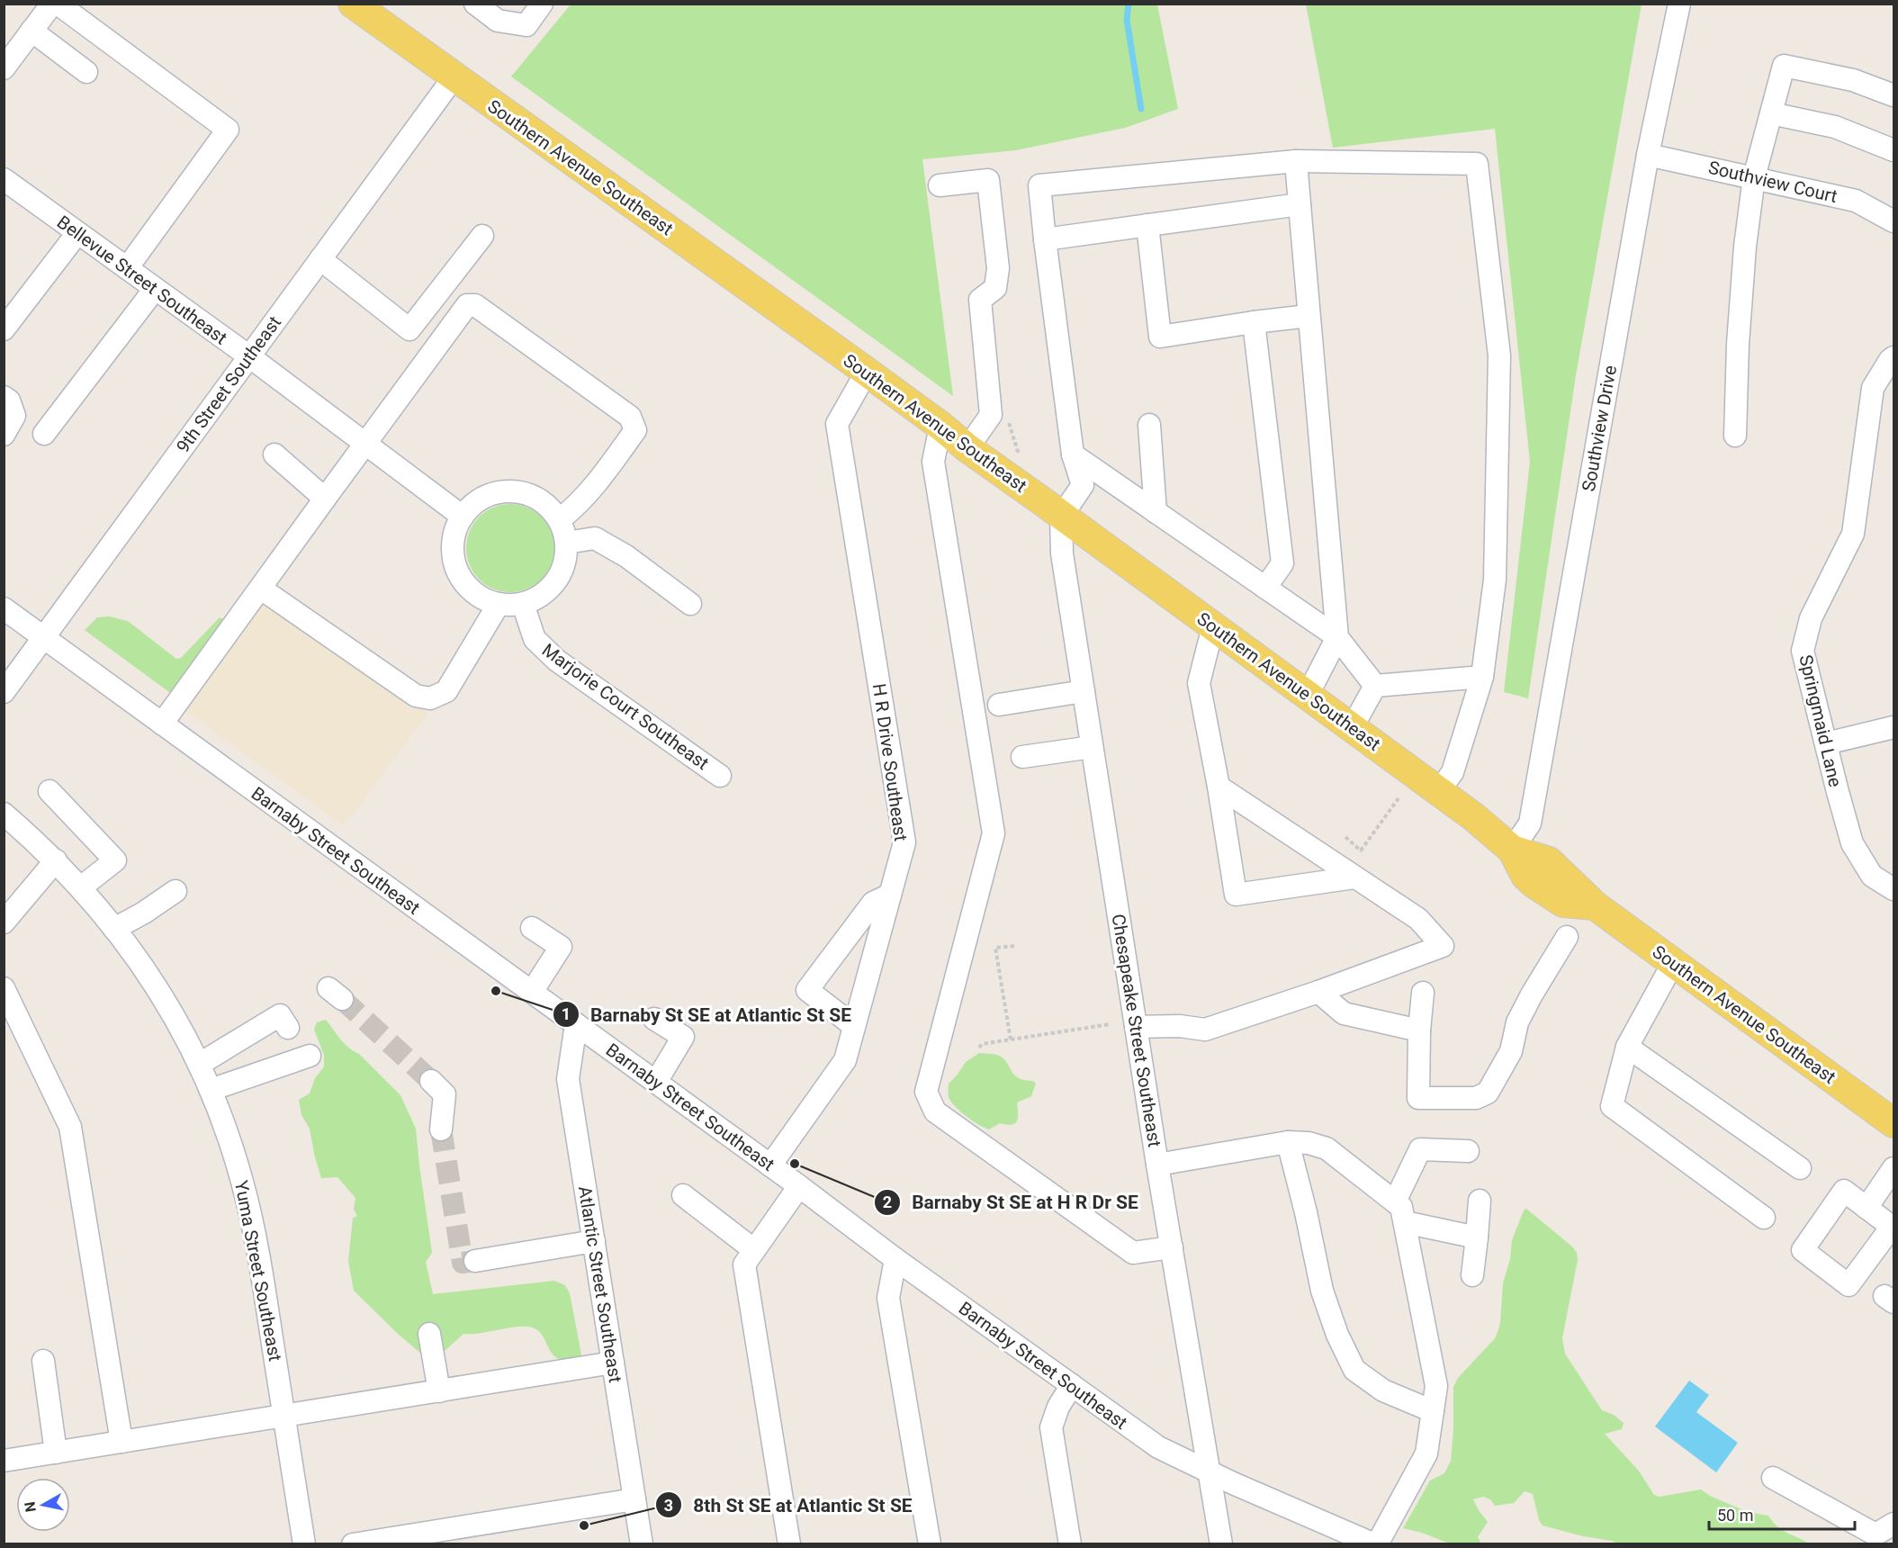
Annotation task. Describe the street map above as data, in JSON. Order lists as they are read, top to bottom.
{
  "streets": {
    "main road": ["Southern Avenue Southeast"],
    "street": [
      "Southview Court",
      "Bellevue Street Southeast",
      "9th Street Southeast",
      "Southview Drive",
      "Marjorie Court Southeast",
      "Springmaid Lane",
      "H R Drive Southeast",
      "Barnaby Street Southeast",
      "Chesapeake Street Southeast",
      "Yuma Street Southeast",
      "Atlantic Street Southeast"
    ]
  },
  "crossings": [
    ["Southern Avenue Southeast", "9th Street Southeast"],
    ["Southern Avenue Southeast", "Southview Drive"],
    ["Southern Avenue Southeast", "H R Drive Southeast"],
    ["Southern Avenue Southeast", "Chesapeake Street Southeast"],
    ["Southview Court", "Southview Drive"],
    ["Bellevue Street Southeast", "9th Street Southeast"],
    ["Bellevue Street Southeast", "Marjorie Court Southeast"],
    ["9th Street Southeast", "Barnaby Street Southeast"],
    ["H R Drive Southeast", "Barnaby Street Southeast"],
    ["Barnaby Street Southeast", "Chesapeake Street Southeast"],
    ["Barnaby Street Southeast", "Atlantic Street Southeast"]
  ],
  "places": ["Barnaby St SE at Atlantic St SE", "Barnaby St SE at H R Dr SE", "8th St SE at Atlantic St SE"],
  "scale_bar": "50 m",
  "north": "left"
}
